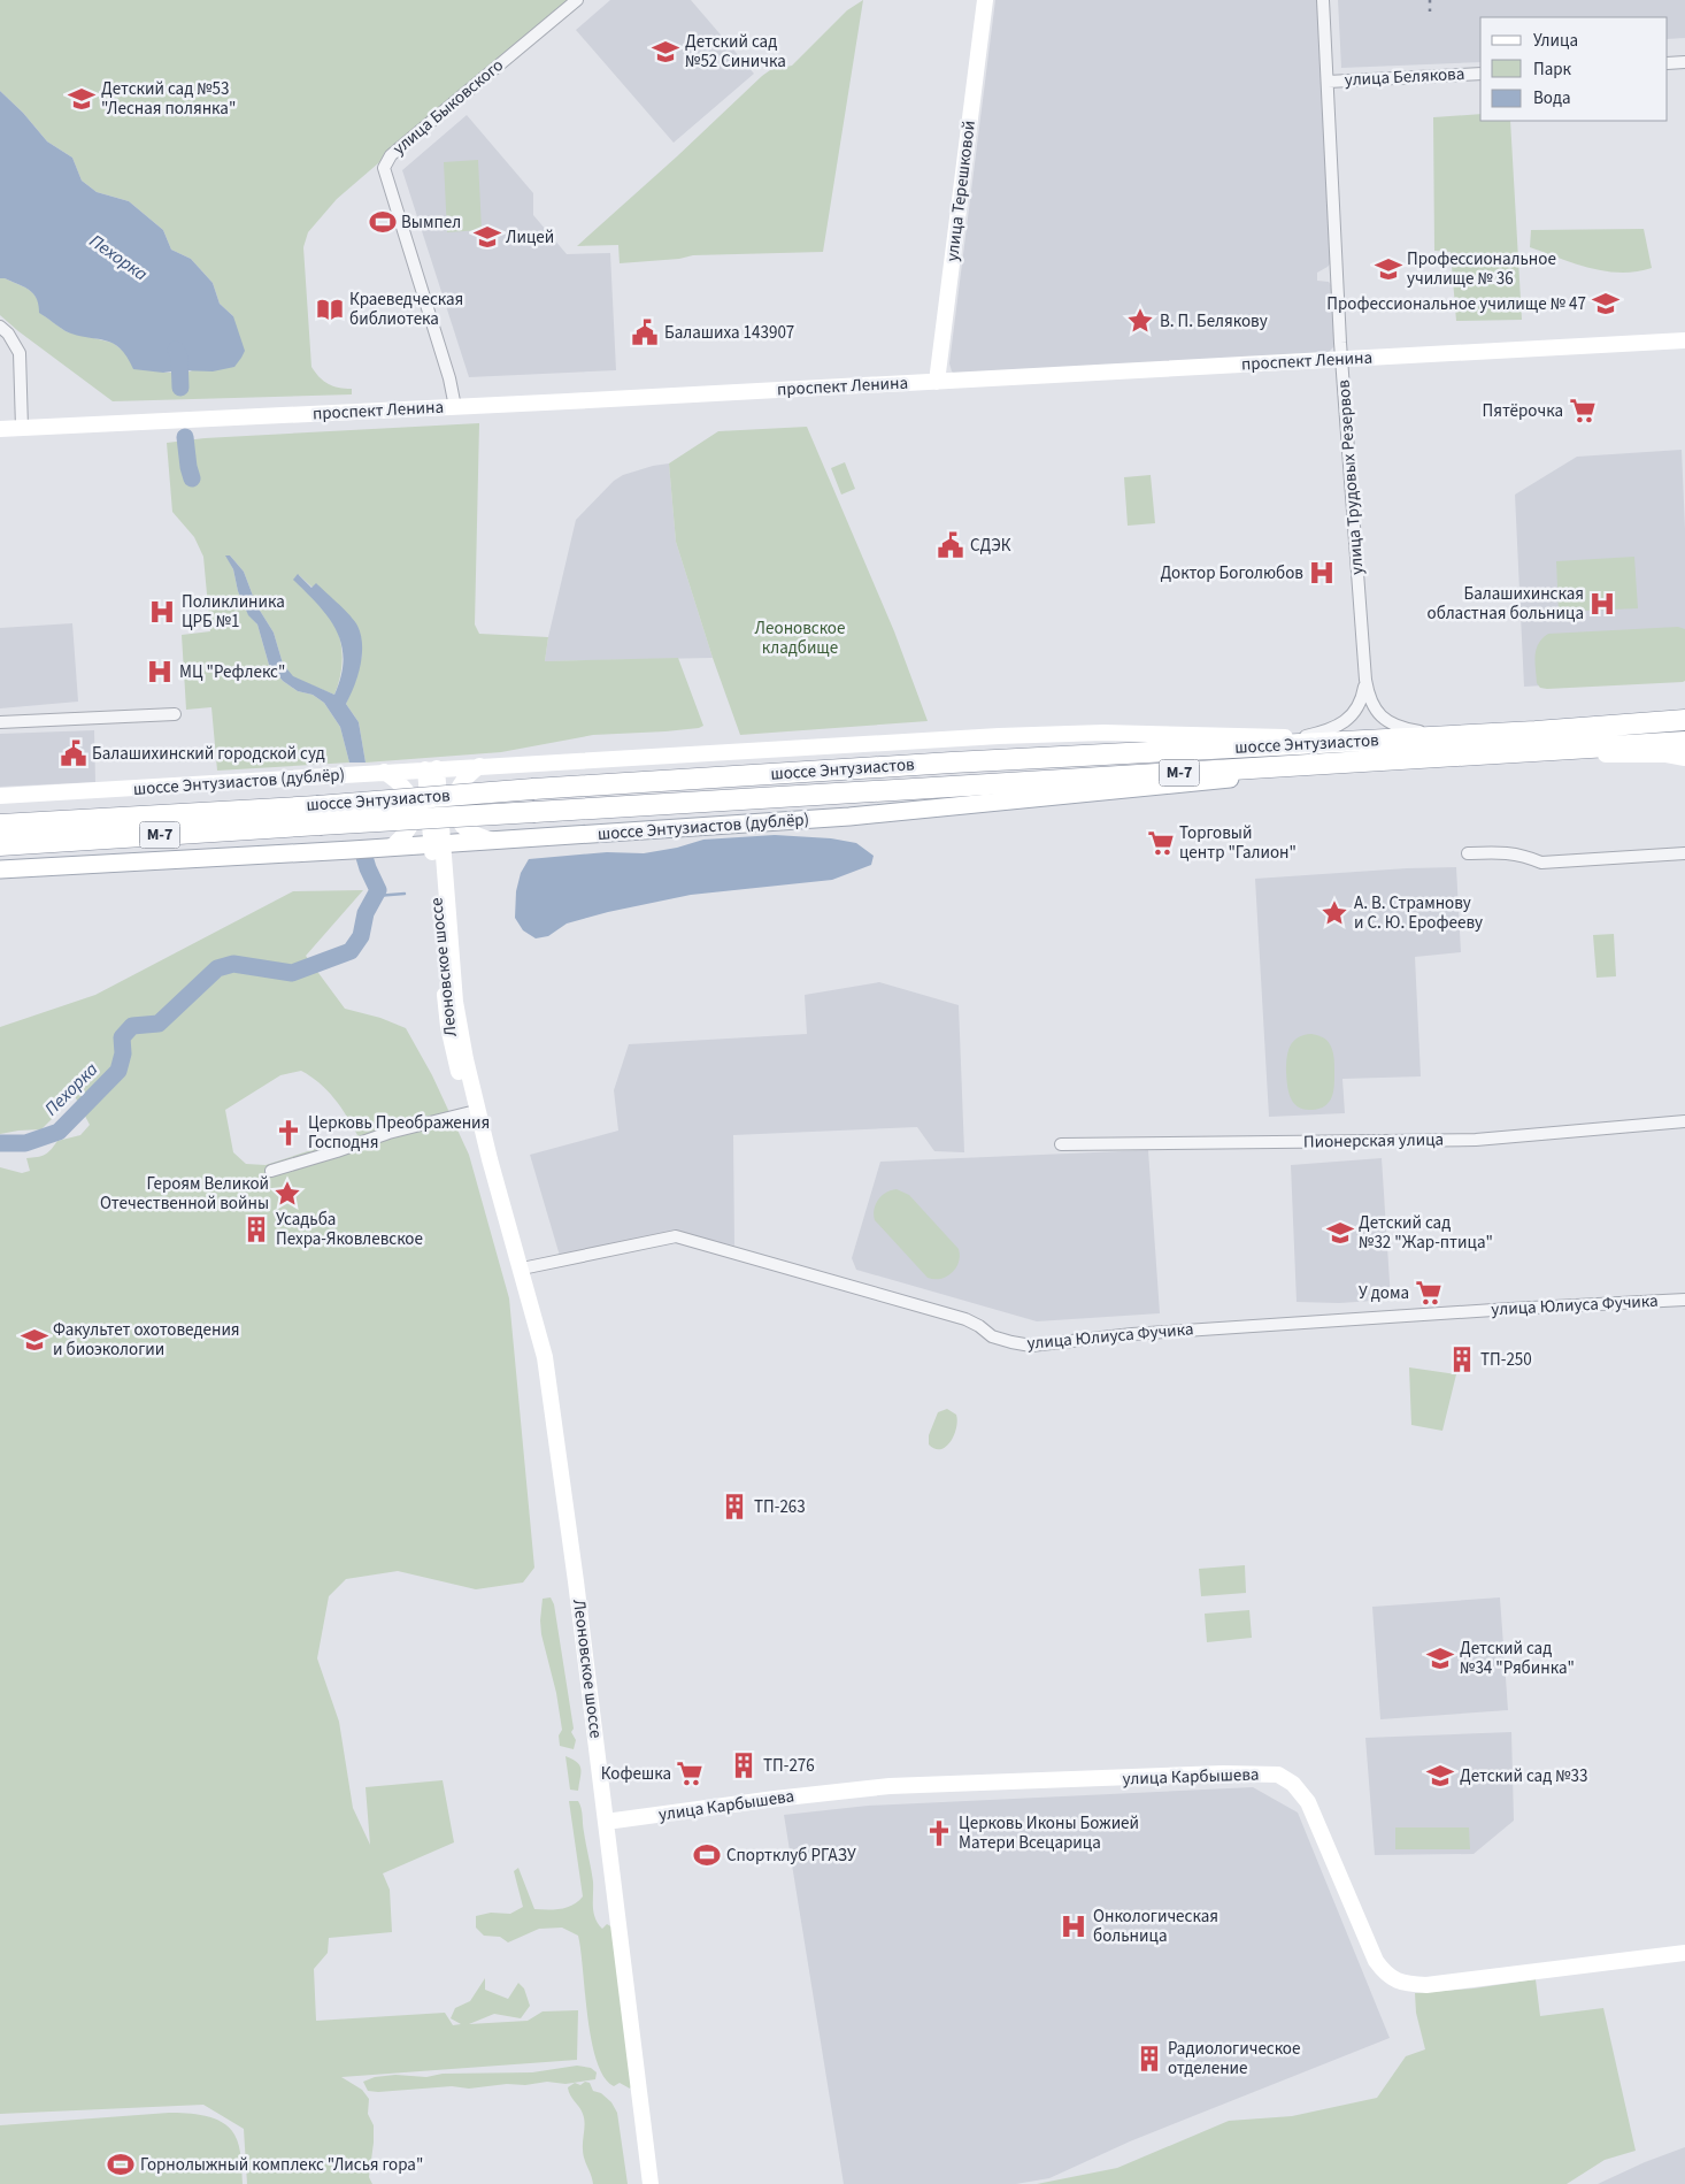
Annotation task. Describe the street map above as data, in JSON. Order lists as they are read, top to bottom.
{
  "streets": {
    "highway": ["шоссе Энтузиастов", "М-7"],
    "main road": [
      "улица Терешковой",
      "проспект Ленина",
      "шоссе Энтузиастов (дублёр)",
      "Леоновское шоссе",
      "улица Карбышева"
    ],
    "street": [
      "улица Белякова",
      "улица Быковского",
      "улица Трудовых Резервов",
      "Пионерская улица",
      "улица Юлиуса Фучика"
    ]
  },
  "crossings": [
    ["улица Белякова", "улица Трудовых Резервов"],
    ["улица Быковского", "проспект Ленина"],
    ["улица Терешковой", "проспект Ленина"],
    ["проспект Ленина", "улица Трудовых Резервов"],
    ["улица Трудовых Резервов", "шоссе Энтузиастов"],
    ["улица Трудовых Резервов", "шоссе Энтузиастов (дублёр)"],
    ["шоссе Энтузиастов", "шоссе Энтузиастов (дублёр)"],
    ["шоссе Энтузиастов (дублёр)", "Леоновское шоссе"],
    ["Леоновское шоссе", "улица Юлиуса Фучика"],
    ["Леоновское шоссе", "улица Карбышева"]
  ],
  "water": ["Пехорка"],
  "parks": ["Леоновское кладбище"],
  "places": {
    "school or university": [
      "Детский сад №52 Синичка",
      "Детский сад №53 \"Лесная полянка\"",
      "Лицей",
      "Профессиональное училище № 36",
      "Профессиональное училище № 47",
      "Детский сад №32 \"Жар-птица\"",
      "Факультет охотоведения и биоэкологии",
      "Детский сад №34 \"Рябинка\"",
      "Детский сад №33"
    ],
    "sports": ["Вымпел", "Спортклуб РГАЗУ", "Горнолыжный комплекс \"Лисья гора\""],
    "library": ["Краеведческая библиотека"],
    "place": ["В. П. Белякову", "А. В. Страмнову и С. Ю. Ерофееву", "Героям Великой Отечественной войны"],
    "public building": ["Балашиха 143907", "СДЭК", "Балашихинский городской суд"],
    "supermarket": [
      "Пятёрочка",
      "Торговый центр \"Галион\"",
      "У дома",
      "Кофешка"
    ],
    "hospital": [
      "Доктор Боголюбов",
      "Балашихинская областная больница",
      "Поликлиника ЦРБ №1",
      "МЦ \"Рефлекс\"",
      "Онкологическая больница"
    ],
    "church": ["Церковь Преображения Господня", "Церковь Иконы Божией Матери Всецарица"],
    "building": [
      "Усадьба Пехра-Яковлевское",
      "ТП-250",
      "ТП-263",
      "ТП-276",
      "Радиологическое отделение"
    ]
  },
  "legend": ["Улица", "Парк", "Вода"]
}
